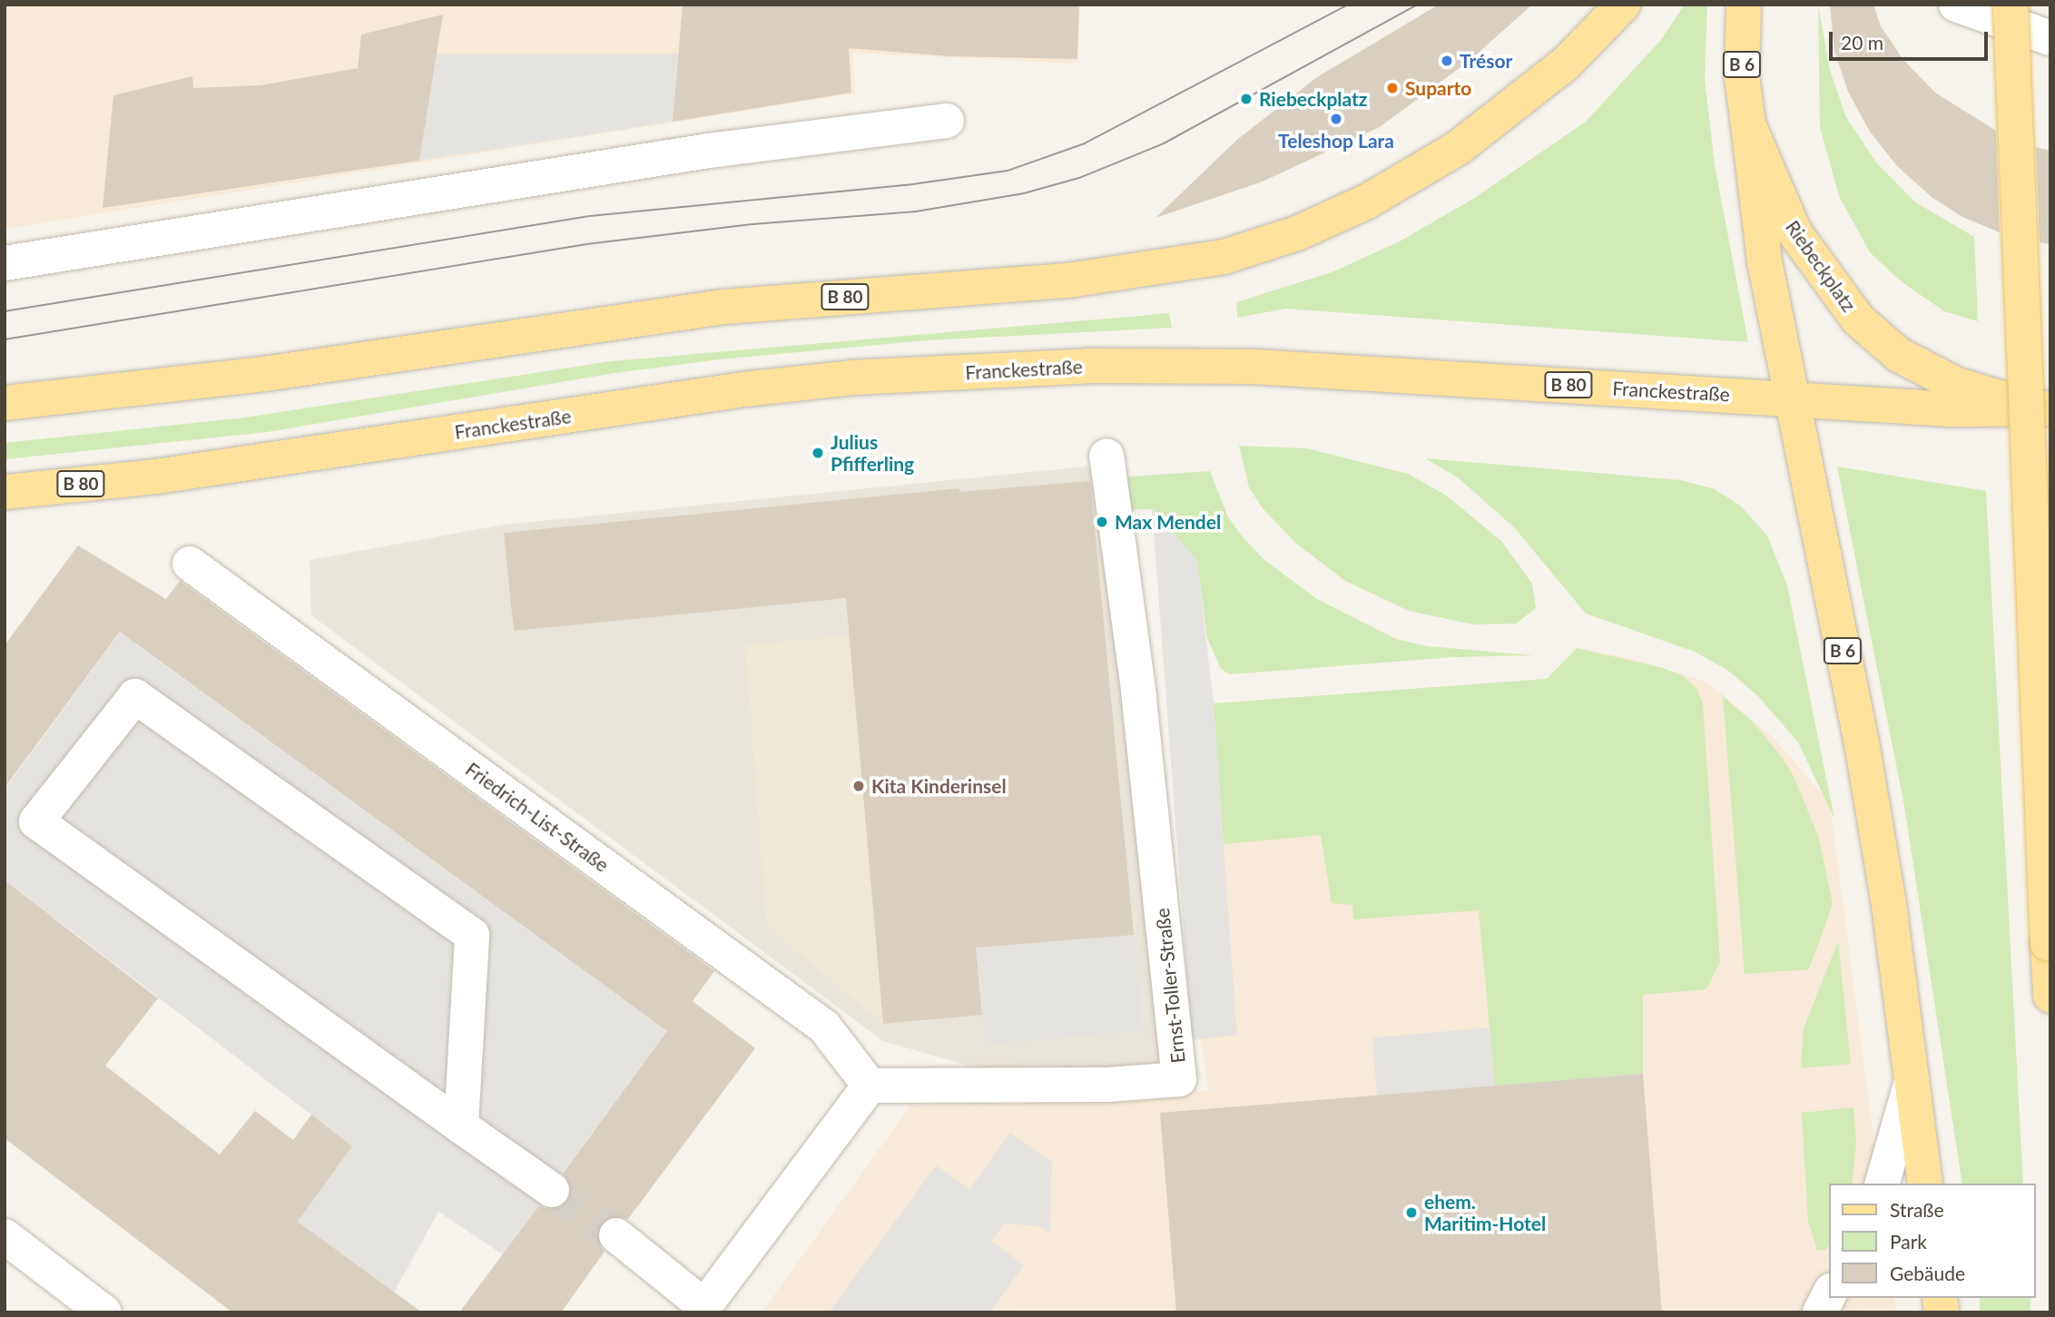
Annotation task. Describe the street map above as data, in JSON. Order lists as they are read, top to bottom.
{
  "streets": {
    "main road": [
      "B 6",
      "Riebeckplatz",
      "B 80",
      "Franckestraße"
    ],
    "street": ["Friedrich-List-Straße", "Ernst-Toller-Straße"]
  },
  "crossings": [
    ["B 6", "Riebeckplatz"],
    ["B 6", "Franckestraße"],
    ["Riebeckplatz", "Franckestraße"],
    ["Friedrich-List-Straße", "Ernst-Toller-Straße"]
  ],
  "places": [
    "Trésor",
    "Suparto",
    "Riebeckplatz",
    "Teleshop Lara",
    "Julius Pfifferling",
    "Max Mendel",
    "Kita Kinderinsel",
    "ehem. Maritim-Hotel"
  ],
  "legend": ["Straße", "Park", "Gebäude"],
  "scale_bar": "20 m"
}
